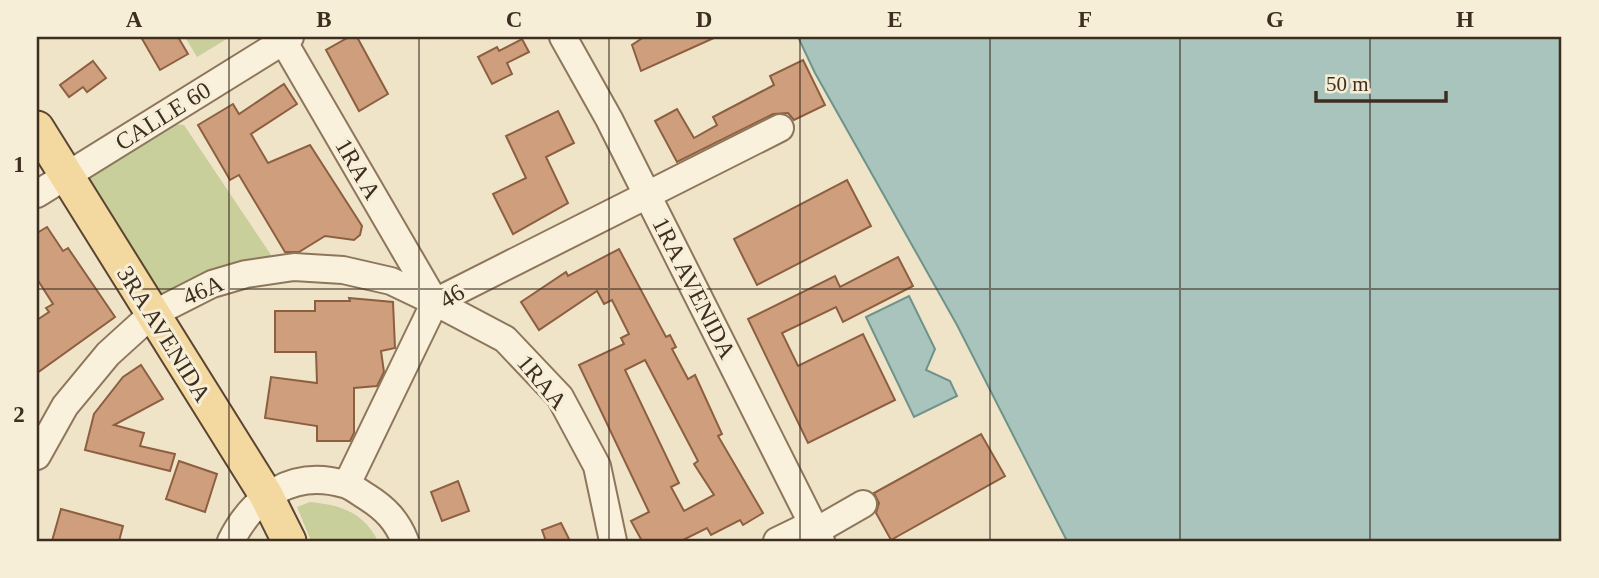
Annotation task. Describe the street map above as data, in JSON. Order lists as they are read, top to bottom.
{
  "streets": {
    "main road": ["3RA AVENIDA"],
    "street": [
      "CALLE 60",
      "1RA A",
      "1RA AVENIDA",
      "46A",
      "46",
      "1RAA"
    ]
  },
  "crossings": [
    ["CALLE 60", "1RA A"],
    ["CALLE 60", "3RA AVENIDA"],
    ["1RA A", "46A"],
    ["1RA A", "46"],
    ["1RA A", "1RAA"],
    ["1RA AVENIDA", "46"],
    ["46A", "46"],
    ["46A", "3RA AVENIDA"],
    ["46A", "1RAA"],
    ["46", "1RAA"]
  ],
  "scale_bar": "50 m",
  "grid": {
    "columns": [
      "A",
      "B",
      "C",
      "D",
      "E",
      "F",
      "G",
      "H"
    ],
    "rows": ["1", "2"]
  }
}
